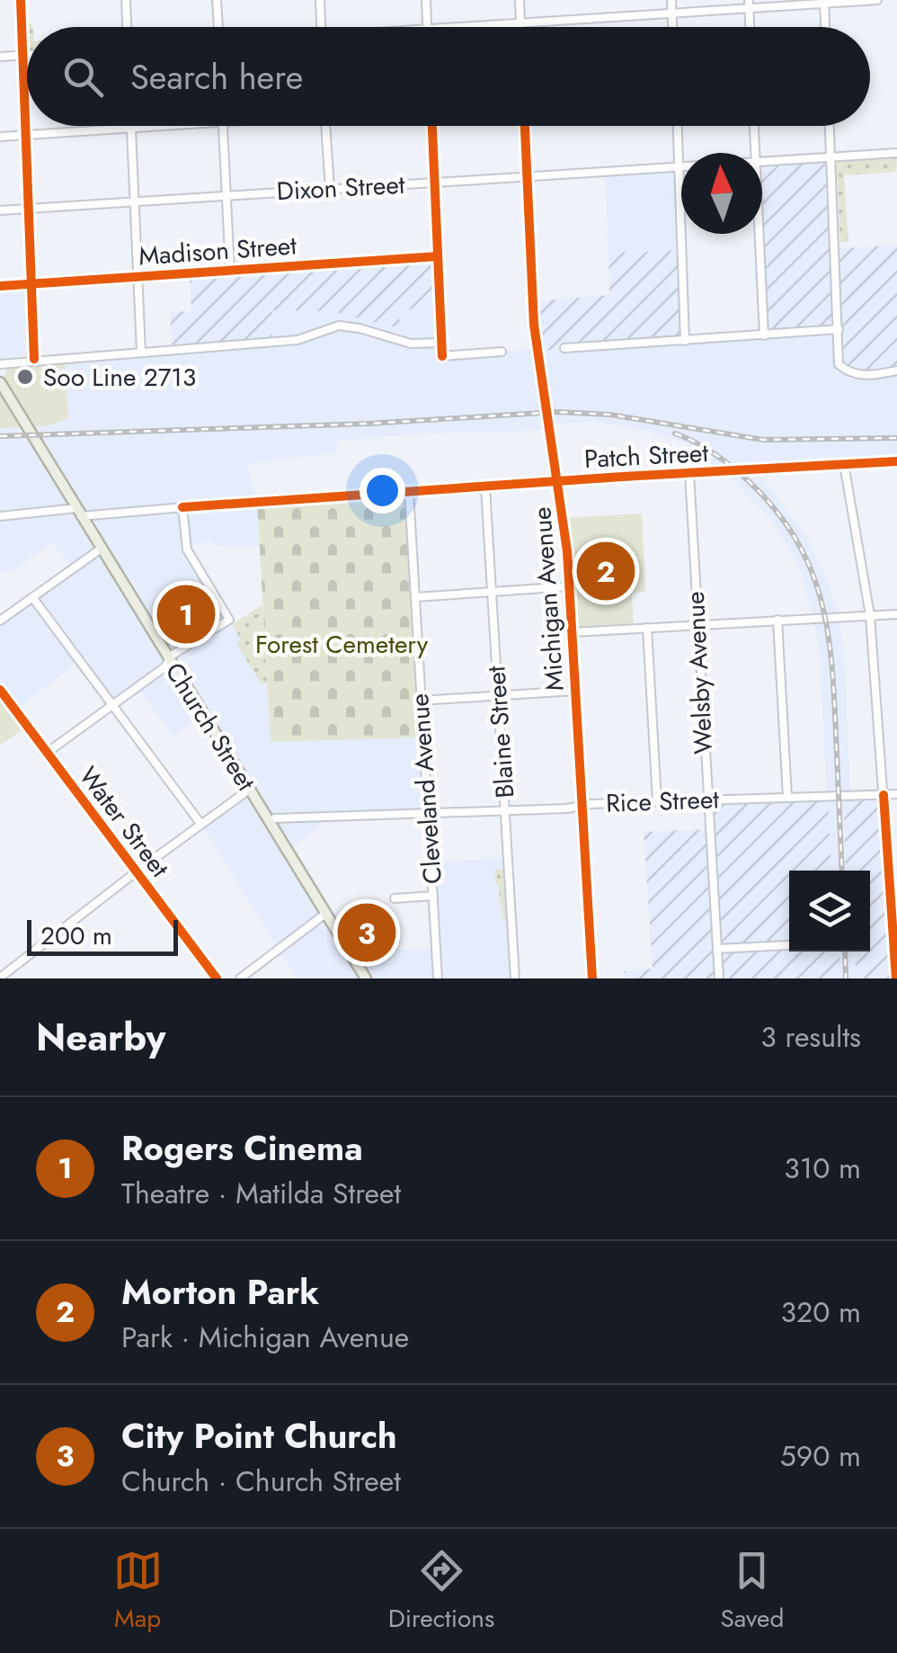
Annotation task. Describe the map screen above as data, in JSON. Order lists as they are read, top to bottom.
{
  "streets": {
    "main road": ["Church Street"],
    "street": [
      "Dixon Street",
      "Madison Street",
      "Patch Street",
      "Michigan Avenue",
      "Welsby Avenue",
      "Blaine Street",
      "Cleveland Avenue",
      "Rice Street",
      "Water Street"
    ]
  },
  "crossings": [
    ["Dixon Street", "Michigan Avenue"],
    ["Patch Street", "Michigan Avenue"],
    ["Patch Street", "Welsby Avenue"],
    ["Patch Street", "Church Street"],
    ["Patch Street", "Blaine Street"],
    ["Patch Street", "Cleveland Avenue"],
    ["Michigan Avenue", "Rice Street"],
    ["Welsby Avenue", "Rice Street"],
    ["Church Street", "Rice Street"],
    ["Blaine Street", "Rice Street"],
    ["Cleveland Avenue", "Rice Street"]
  ],
  "parks": ["Forest Cemetery"],
  "places": ["Soo Line 2713"],
  "scale_bar": "200 m",
  "north": "top",
  "page": {
    "search": "Search here",
    "pins": ["2", "1", "3"],
    "scale": "200 m",
    "heading": ["Nearby", "3 results"],
    "list": [
      {
        "mark": "1",
        "name": "Rogers Cinema",
        "note": "Theatre · Matilda Street",
        "value": "310 m"
      },
      {
        "mark": "2",
        "name": "Morton Park",
        "note": "Park · Michigan Avenue",
        "value": "320 m"
      },
      {
        "mark": "3",
        "name": "City Point Church",
        "note": "Church · Church Street",
        "value": "590 m"
      }
    ],
    "nav": ["Map", "Directions", "Saved"]
  }
}
